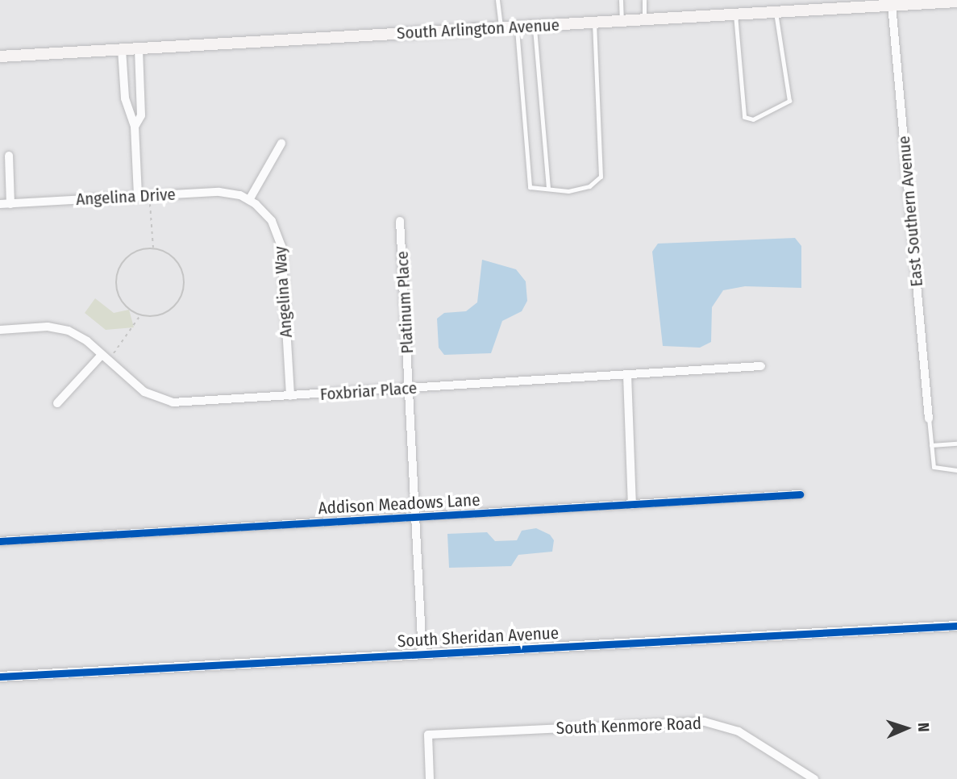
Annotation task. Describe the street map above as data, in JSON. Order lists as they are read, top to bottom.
{
  "streets": {
    "main road": ["South Arlington Avenue"],
    "street": [
      "Angelina Drive",
      "East Southern Avenue",
      "Angelina Way",
      "Platinum Place",
      "Foxbriar Place",
      "Addison Meadows Lane",
      "South Sheridan Avenue",
      "South Kenmore Road"
    ]
  },
  "crossings": [
    ["South Arlington Avenue", "East Southern Avenue"],
    ["Angelina Drive", "Angelina Way"],
    ["Angelina Way", "Foxbriar Place"],
    ["Platinum Place", "Foxbriar Place"],
    ["Platinum Place", "Addison Meadows Lane"],
    ["Platinum Place", "South Sheridan Avenue"]
  ],
  "north": "right"
}
